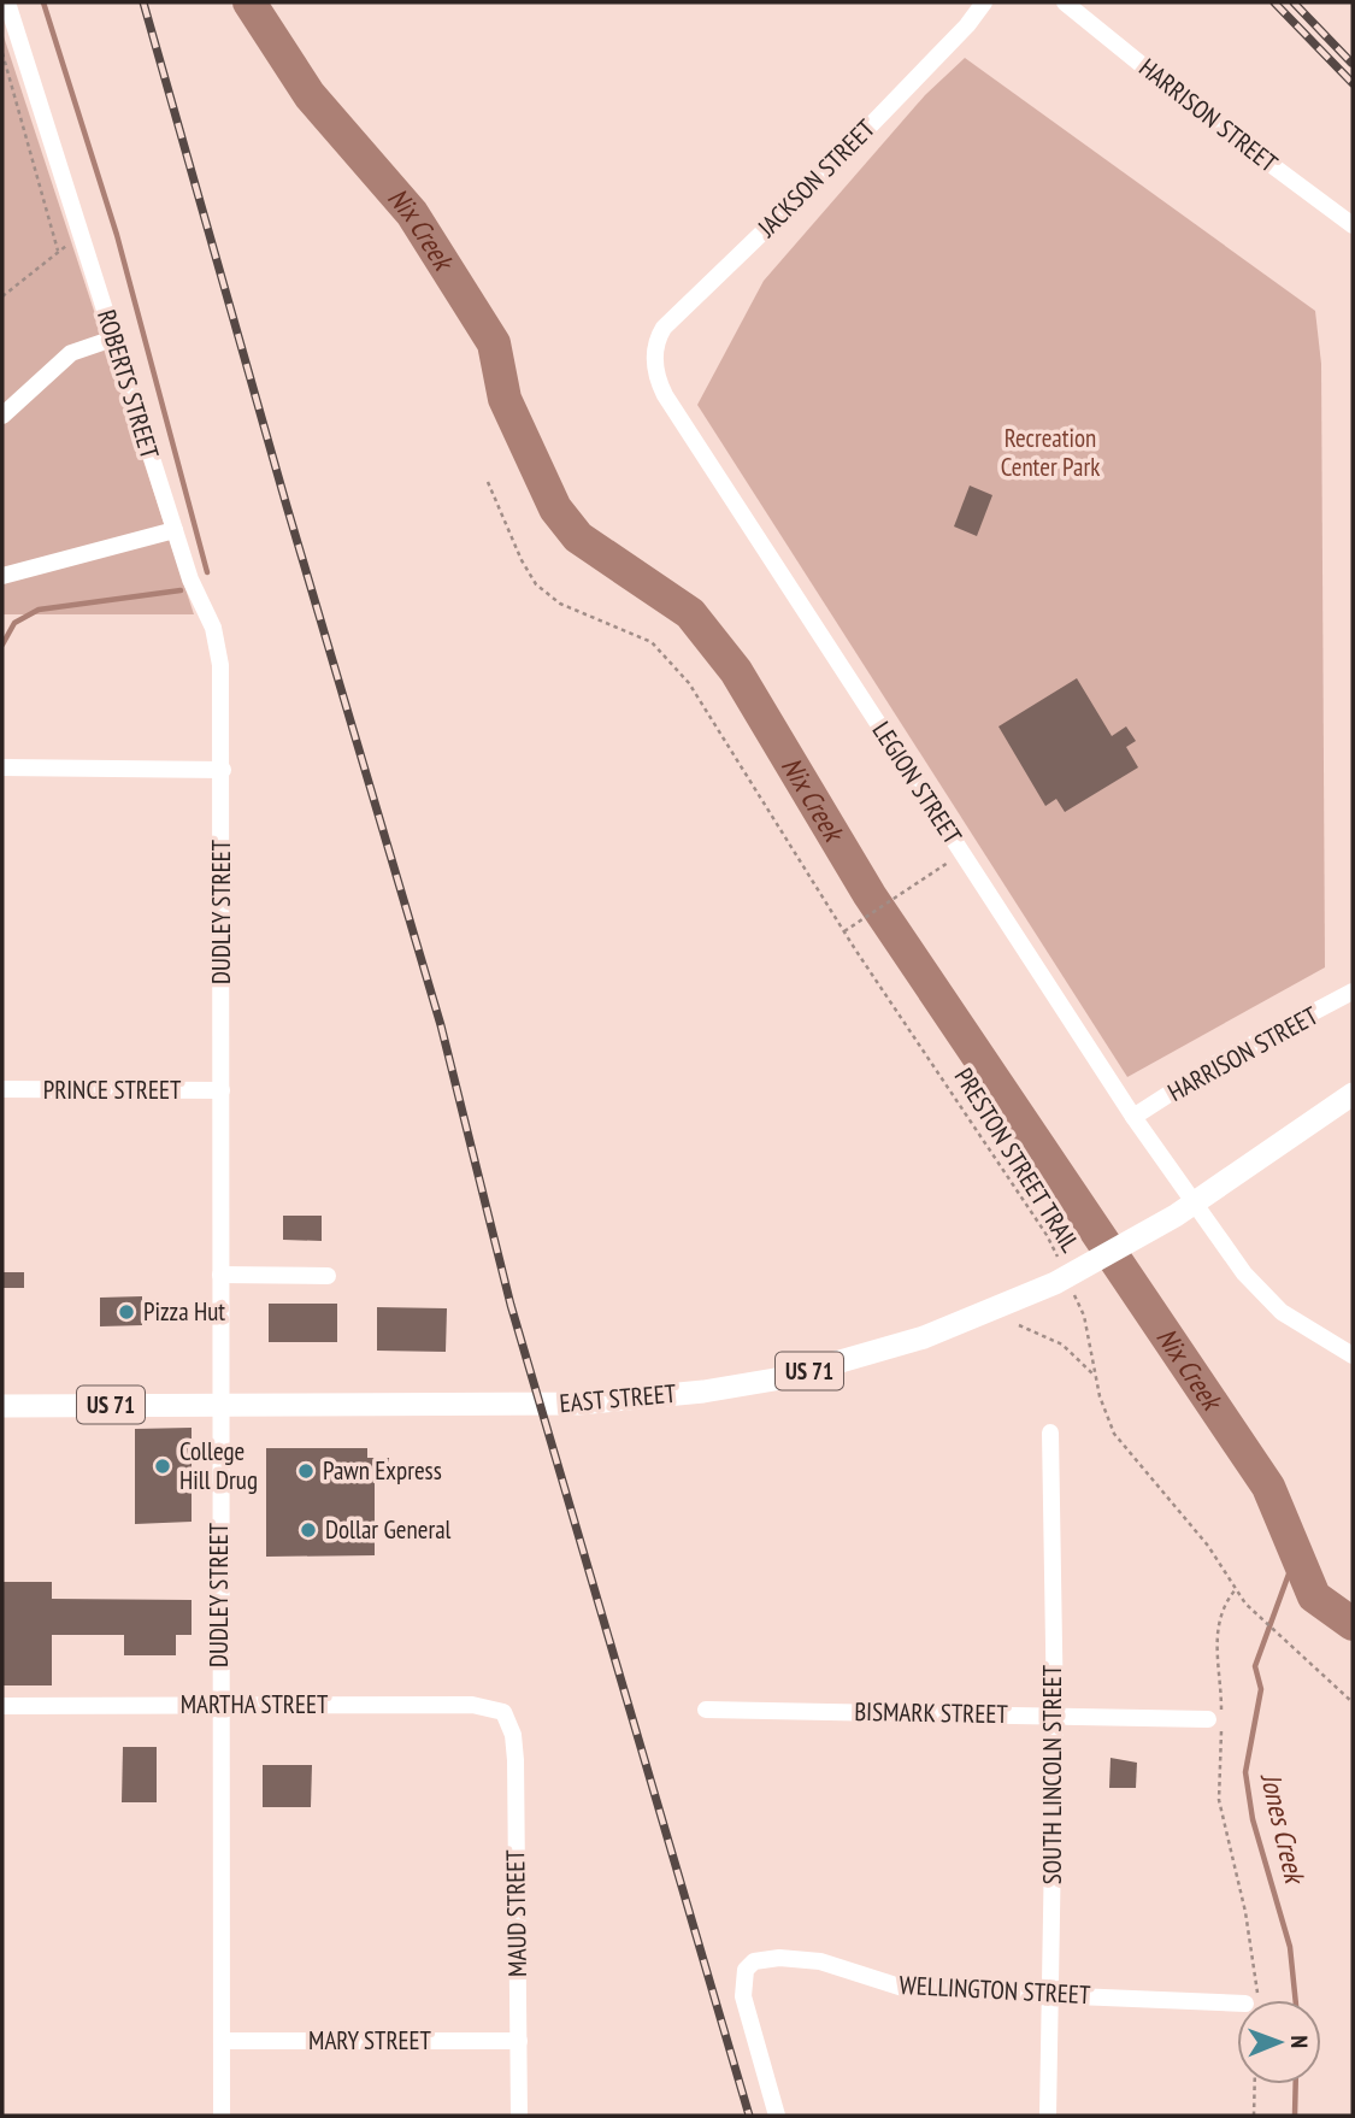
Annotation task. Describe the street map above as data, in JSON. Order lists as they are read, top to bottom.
{
  "streets": {
    "main road": ["US 71", "EAST STREET"],
    "street": [
      "HARRISON STREET",
      "JACKSON STREET",
      "ROBERTS STREET",
      "LEGION STREET",
      "DUDLEY STREET",
      "PRINCE STREET",
      "MARTHA STREET",
      "BISMARK STREET",
      "SOUTH LINCOLN STREET",
      "MAUD STREET",
      "WELLINGTON STREET",
      "MARY STREET"
    ],
    "path": ["PRESTON STREET TRAIL"]
  },
  "crossings": [
    ["HARRISON STREET", "LEGION STREET"],
    ["JACKSON STREET", "LEGION STREET"],
    ["ROBERTS STREET", "DUDLEY STREET"],
    ["LEGION STREET", "US 71"],
    ["LEGION STREET", "EAST STREET"],
    ["DUDLEY STREET", "PRINCE STREET"],
    ["DUDLEY STREET", "EAST STREET"],
    ["DUDLEY STREET", "MARTHA STREET"],
    ["DUDLEY STREET", "MARY STREET"],
    ["PRESTON STREET TRAIL", "EAST STREET"],
    ["US 71", "EAST STREET"],
    ["MARTHA STREET", "MAUD STREET"],
    ["BISMARK STREET", "SOUTH LINCOLN STREET"],
    ["SOUTH LINCOLN STREET", "WELLINGTON STREET"],
    ["MAUD STREET", "MARY STREET"]
  ],
  "water": ["Nix Creek", "Jones Creek"],
  "parks": ["Recreation Center Park"],
  "places": [
    "Pizza Hut",
    "College Hill Drug",
    "Pawn Express",
    "Dollar General"
  ],
  "north": "right"
}
